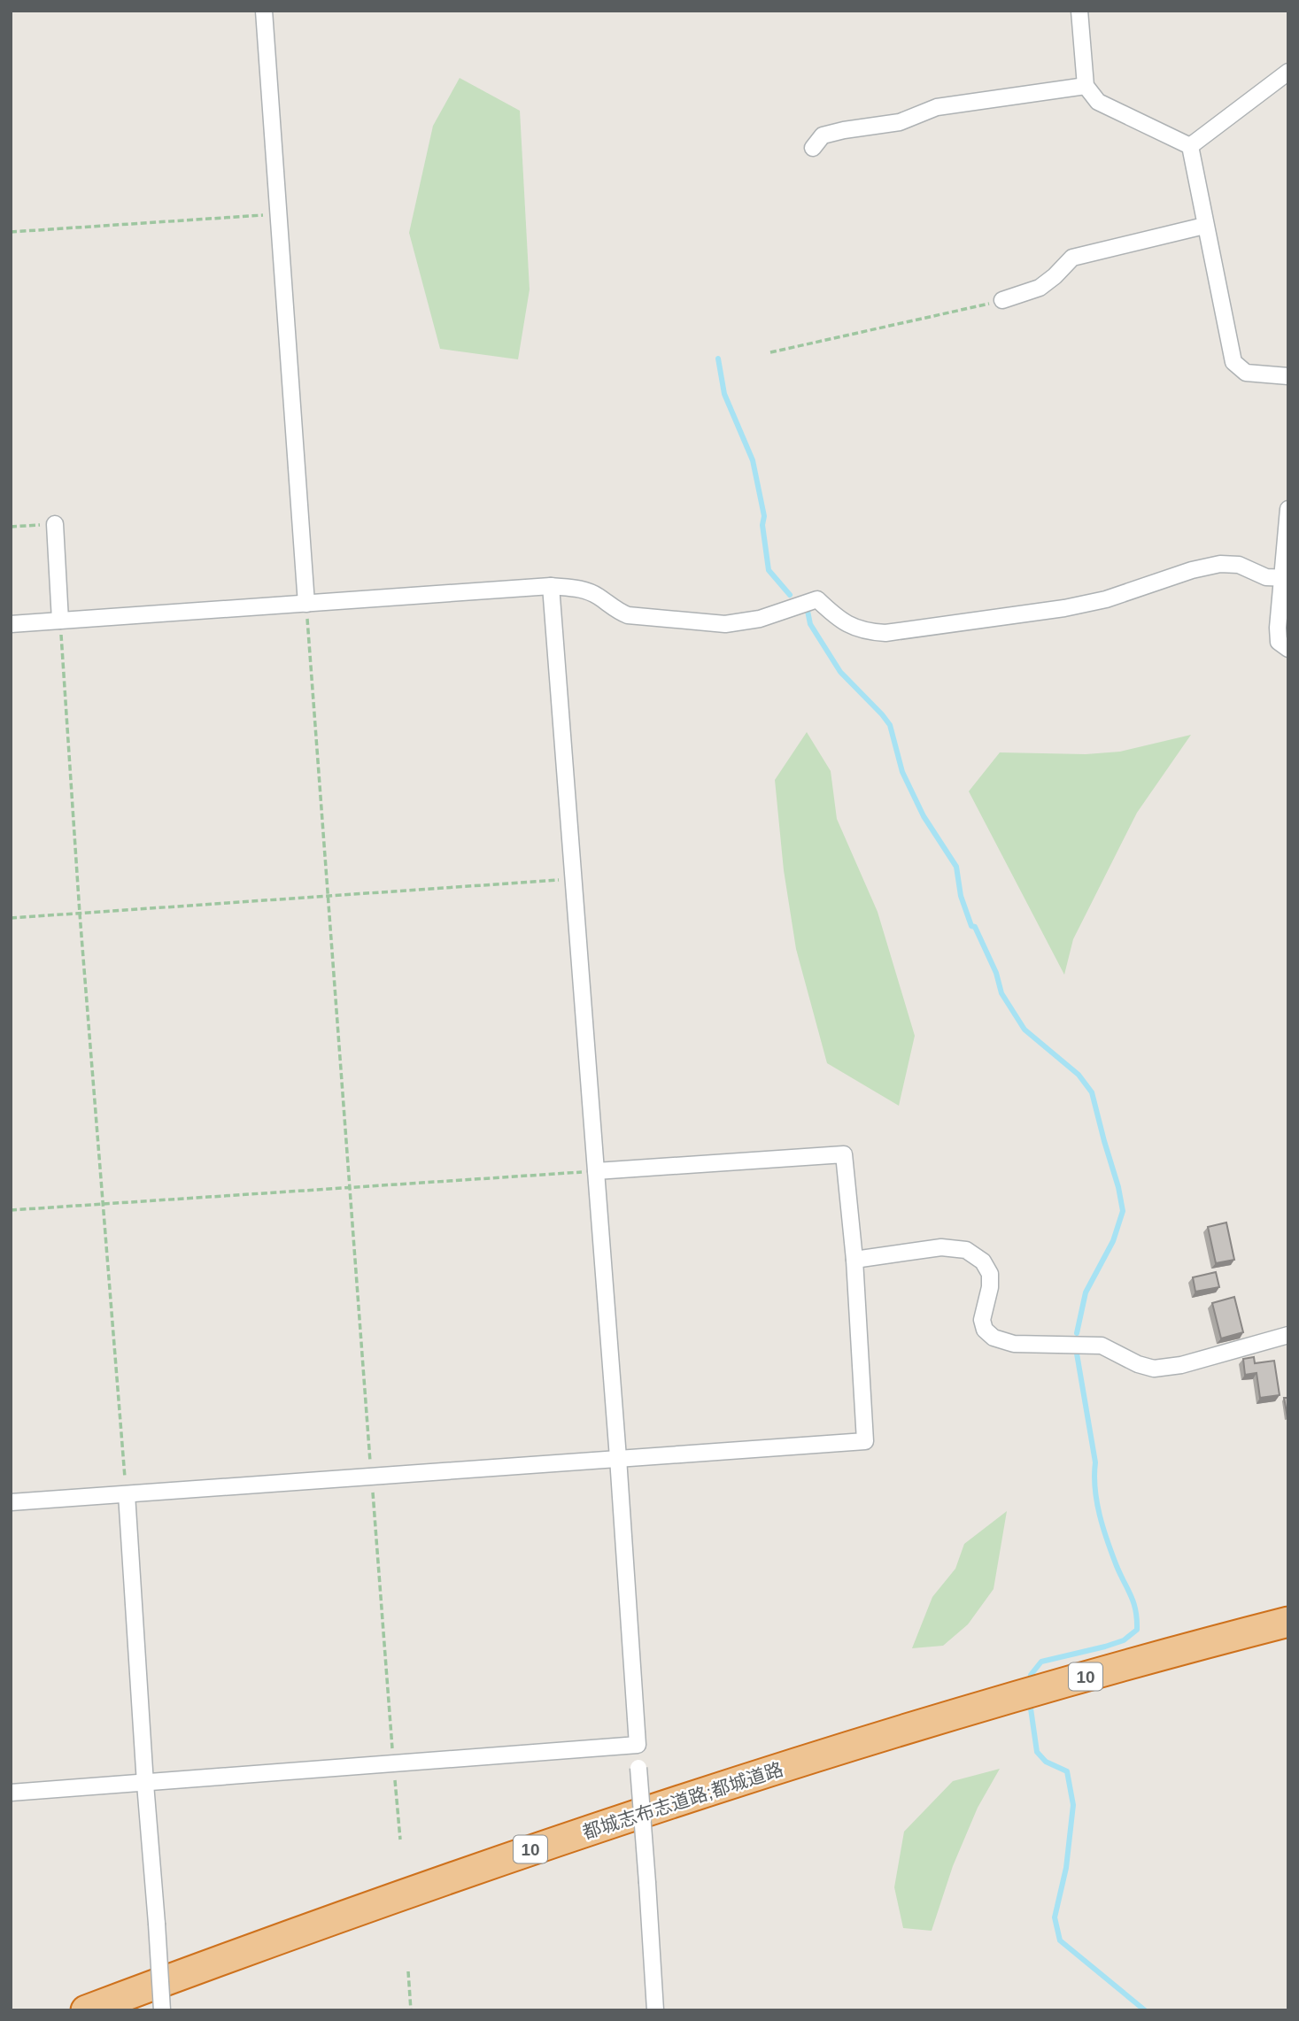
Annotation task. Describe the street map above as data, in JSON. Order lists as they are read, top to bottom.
{
  "streets": {
    "highway": ["10", "都城志布志道路;都城道路"]
  }
}
